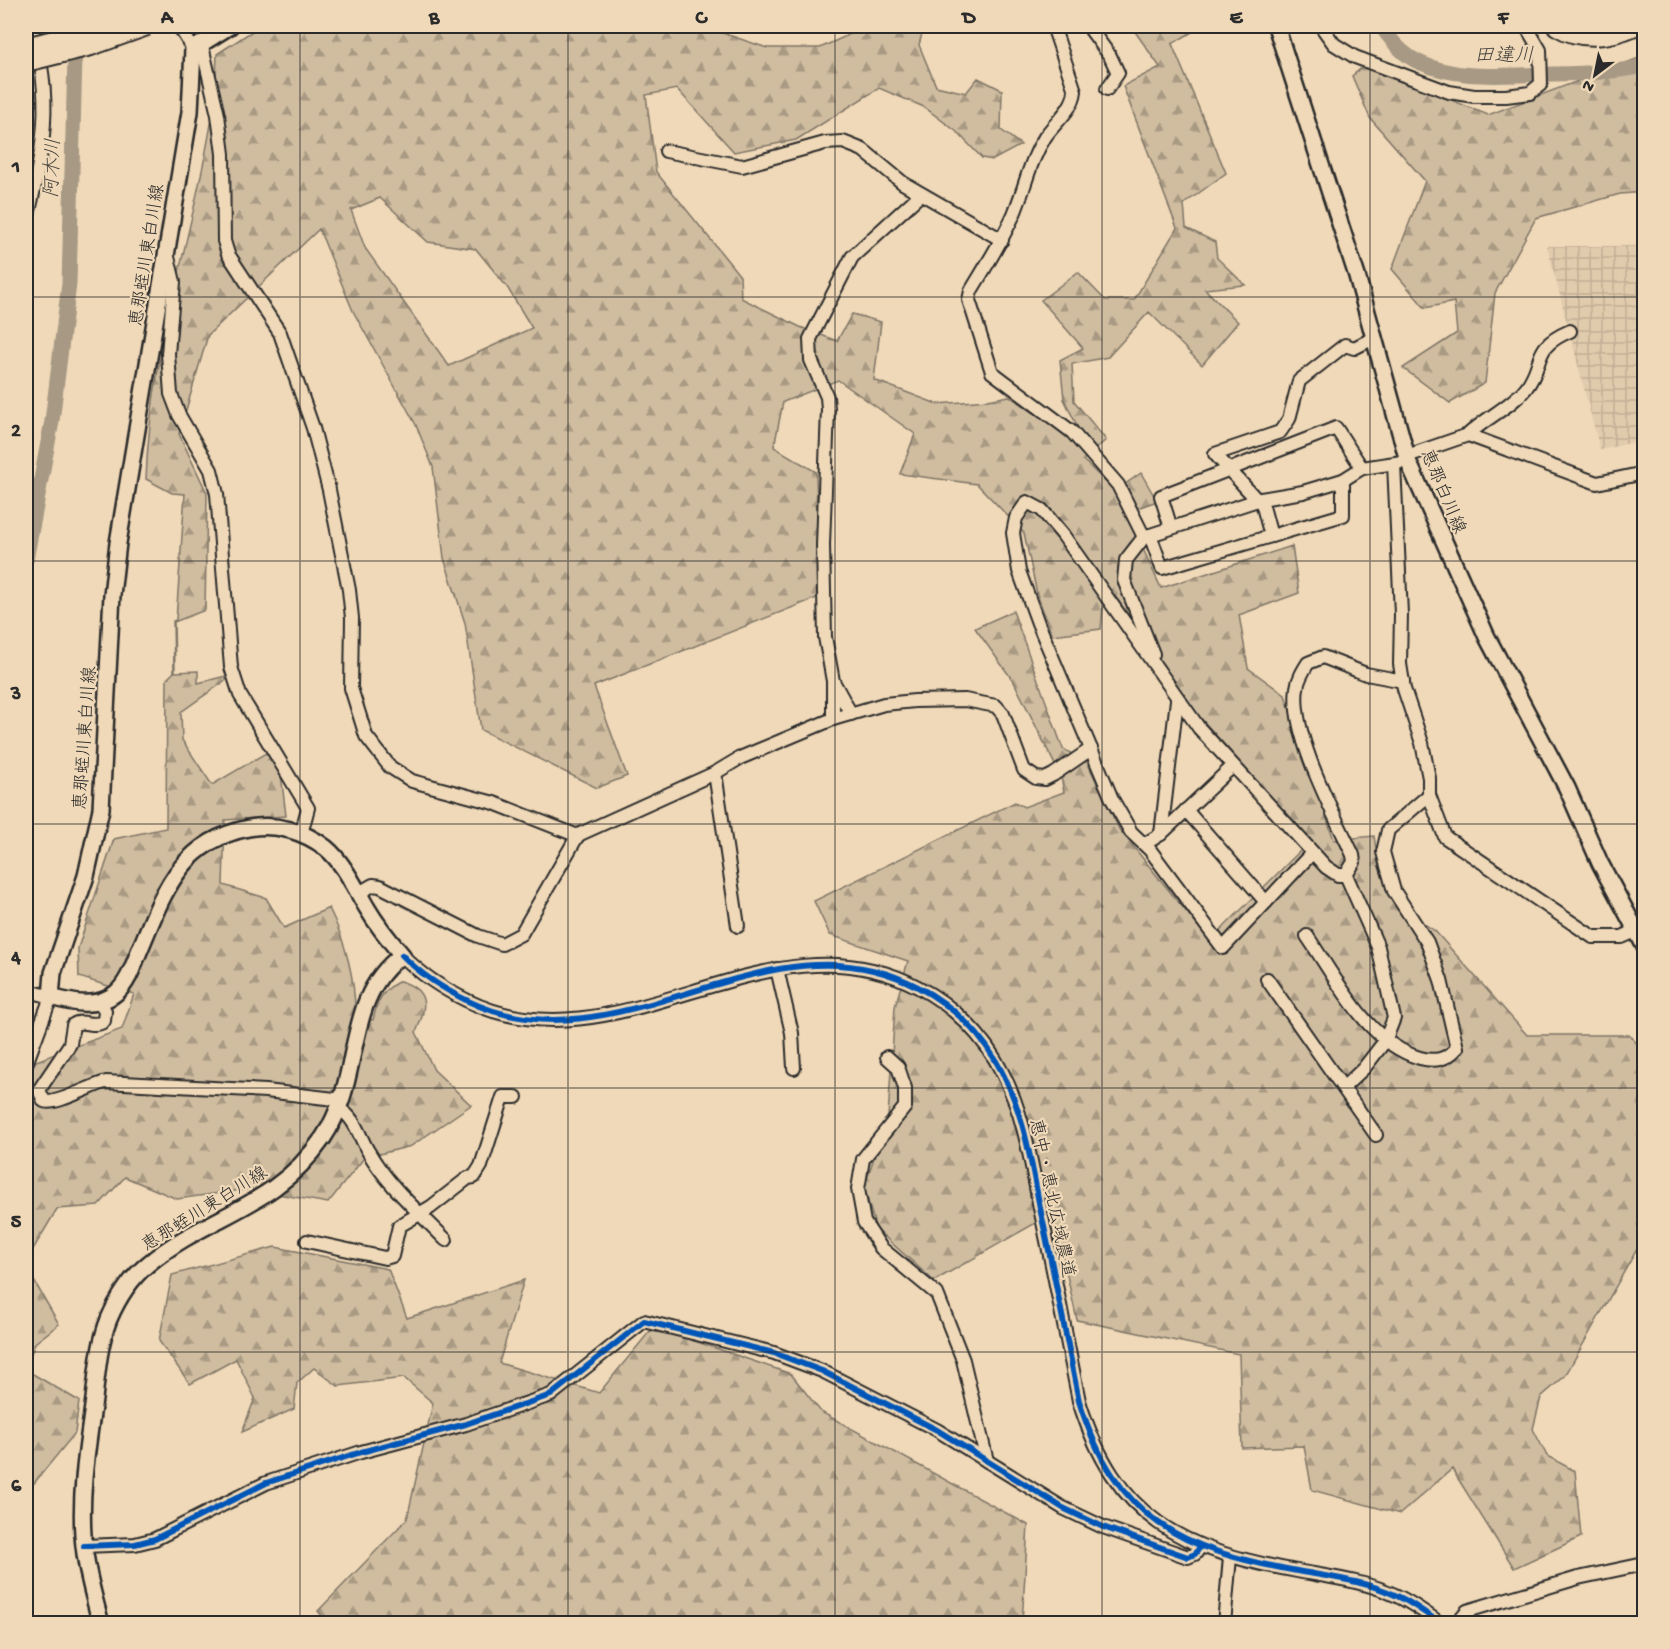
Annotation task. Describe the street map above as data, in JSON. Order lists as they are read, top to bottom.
{
  "streets": {
    "main road": ["恵那蛭川東白川線", "恵那白川線"],
    "street": ["恵中・恵北広域農道"]
  },
  "crossings": [
    ["恵那蛭川東白川線", "恵中・恵北広域農道"]
  ],
  "water": ["田違川", "阿木川"],
  "north": "bottom left",
  "grid": {
    "columns": [
      "A",
      "B",
      "C",
      "D",
      "E",
      "F"
    ],
    "rows": [
      "1",
      "2",
      "3",
      "4",
      "5",
      "6"
    ]
  }
}
